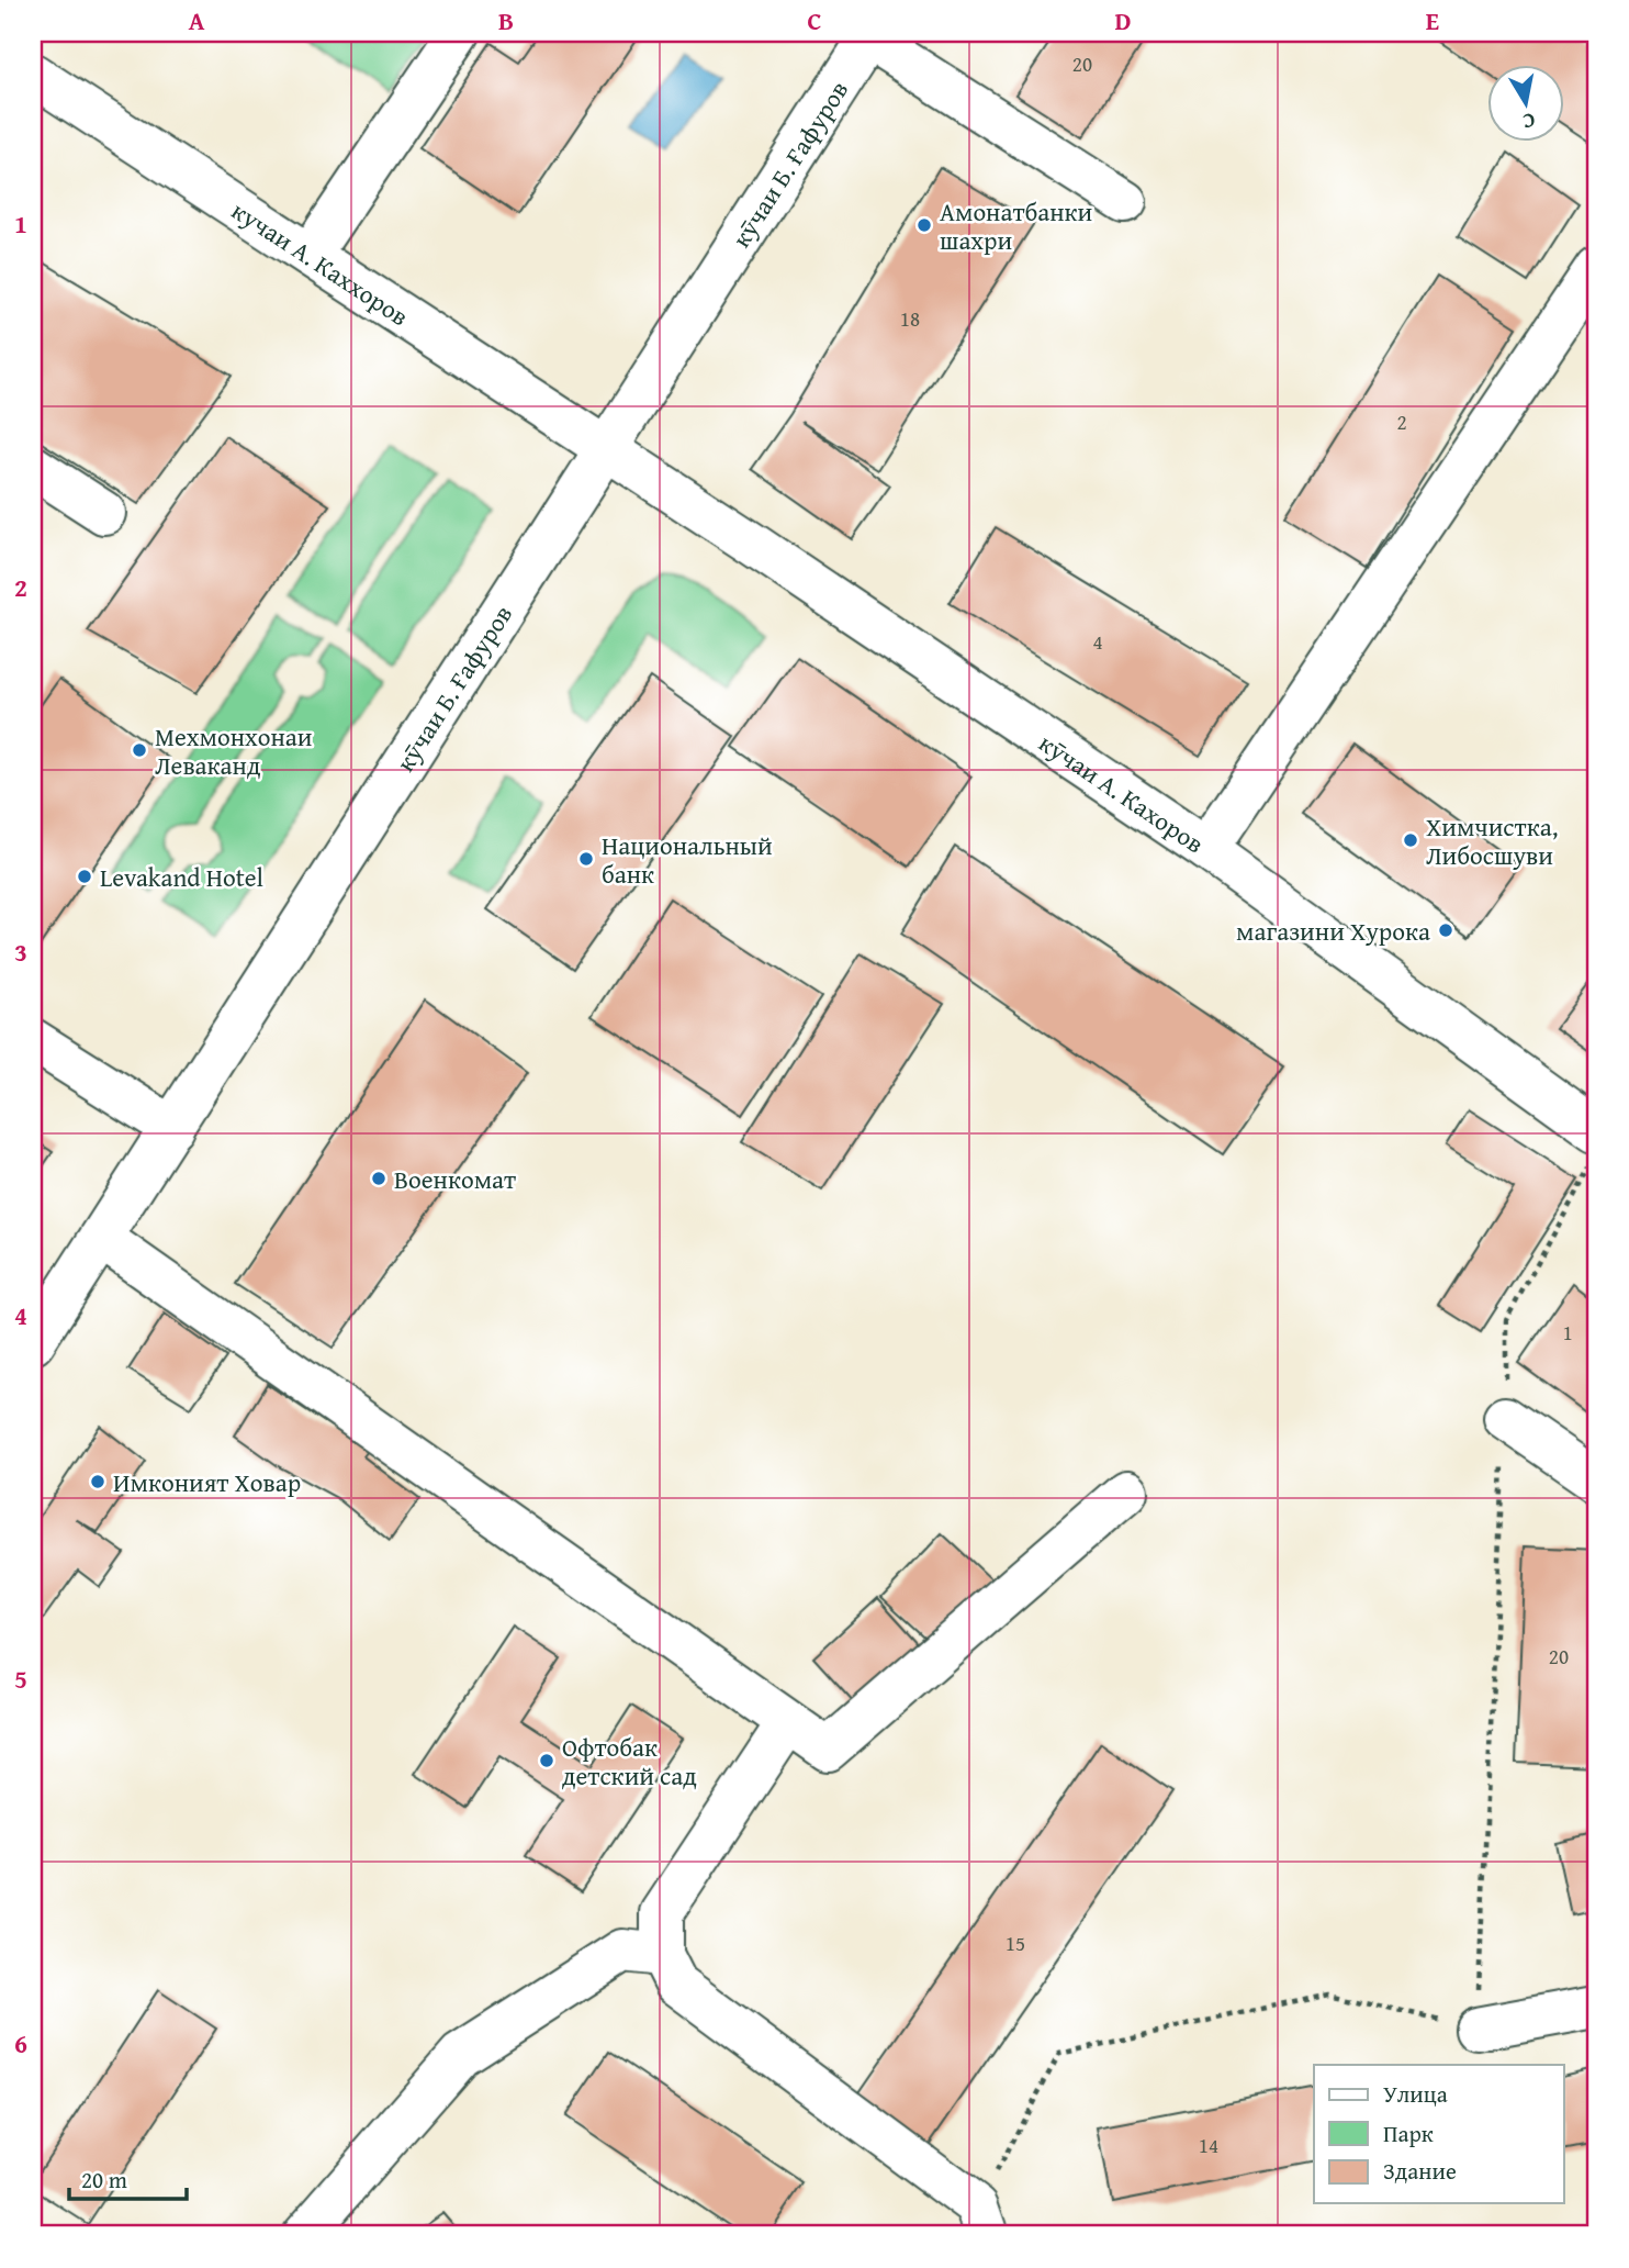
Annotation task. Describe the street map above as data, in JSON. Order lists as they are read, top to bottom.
{
  "streets": {
    "street": ["кӯчаи Б. Ғафуров", "кучаи А. Каххоров", "кӯчаи А. Кахоров"]
  },
  "crossings": [
    ["кӯчаи Б. Ғафуров", "кучаи А. Каххоров"],
    ["кӯчаи Б. Ғафуров", "кӯчаи А. Кахоров"],
    ["кучаи А. Каххоров", "кӯчаи А. Кахоров"]
  ],
  "places": [
    "Амонатбанки шахри",
    "Мехмонхонаи Леваканд",
    "Химчистка, Либосшуви",
    "Национальный банк",
    "Levakand Hotel",
    "магазини Хурока",
    "Военкомат",
    "Имконият Ховар",
    "Офтобак детский сад"
  ],
  "house_numbers": [
    "20",
    "18",
    "2",
    "4",
    "1",
    "20",
    "15",
    "14"
  ],
  "legend": ["Улица", "Парк", "Здание"],
  "scale_bar": "20 m",
  "north": "bottom",
  "grid": {
    "columns": [
      "A",
      "B",
      "C",
      "D",
      "E"
    ],
    "rows": [
      "1",
      "2",
      "3",
      "4",
      "5",
      "6"
    ]
  }
}
